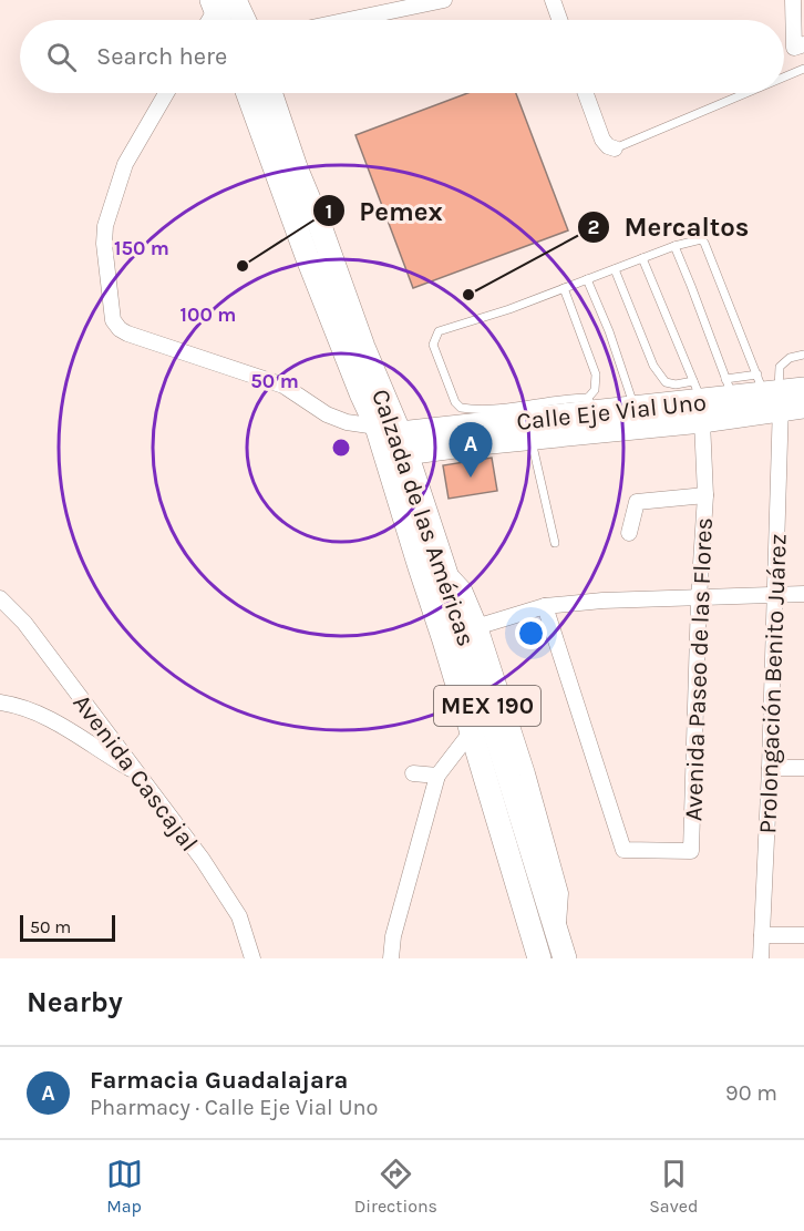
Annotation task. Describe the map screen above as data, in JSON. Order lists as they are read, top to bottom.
{
  "streets": {
    "main road": ["Calle Eje Vial Uno", "Calzada de las Américas", "MEX 190"],
    "street": ["Avenida Paseo de las Flores", "Prolongación Benito Juárez", "Avenida Cascajal"]
  },
  "crossings": [
    ["Calle Eje Vial Uno", "Calzada de las Américas"],
    ["Calle Eje Vial Uno", "Avenida Paseo de las Flores"],
    ["Calle Eje Vial Uno", "Prolongación Benito Juárez"]
  ],
  "places": ["Pemex", "Mercaltos"],
  "scale_bar": "50 m",
  "page": {
    "search": "Search here",
    "pins": "A",
    "scale": "50 m",
    "heading": "Nearby",
    "list": [
      {
        "mark": "A",
        "name": "Farmacia Guadalajara",
        "note": "Pharmacy · Calle Eje Vial Uno",
        "value": "90 m"
      }
    ],
    "nav": ["Map", "Directions", "Saved"]
  },
  "rings": ["150 m", "100 m", "50 m"]
}
